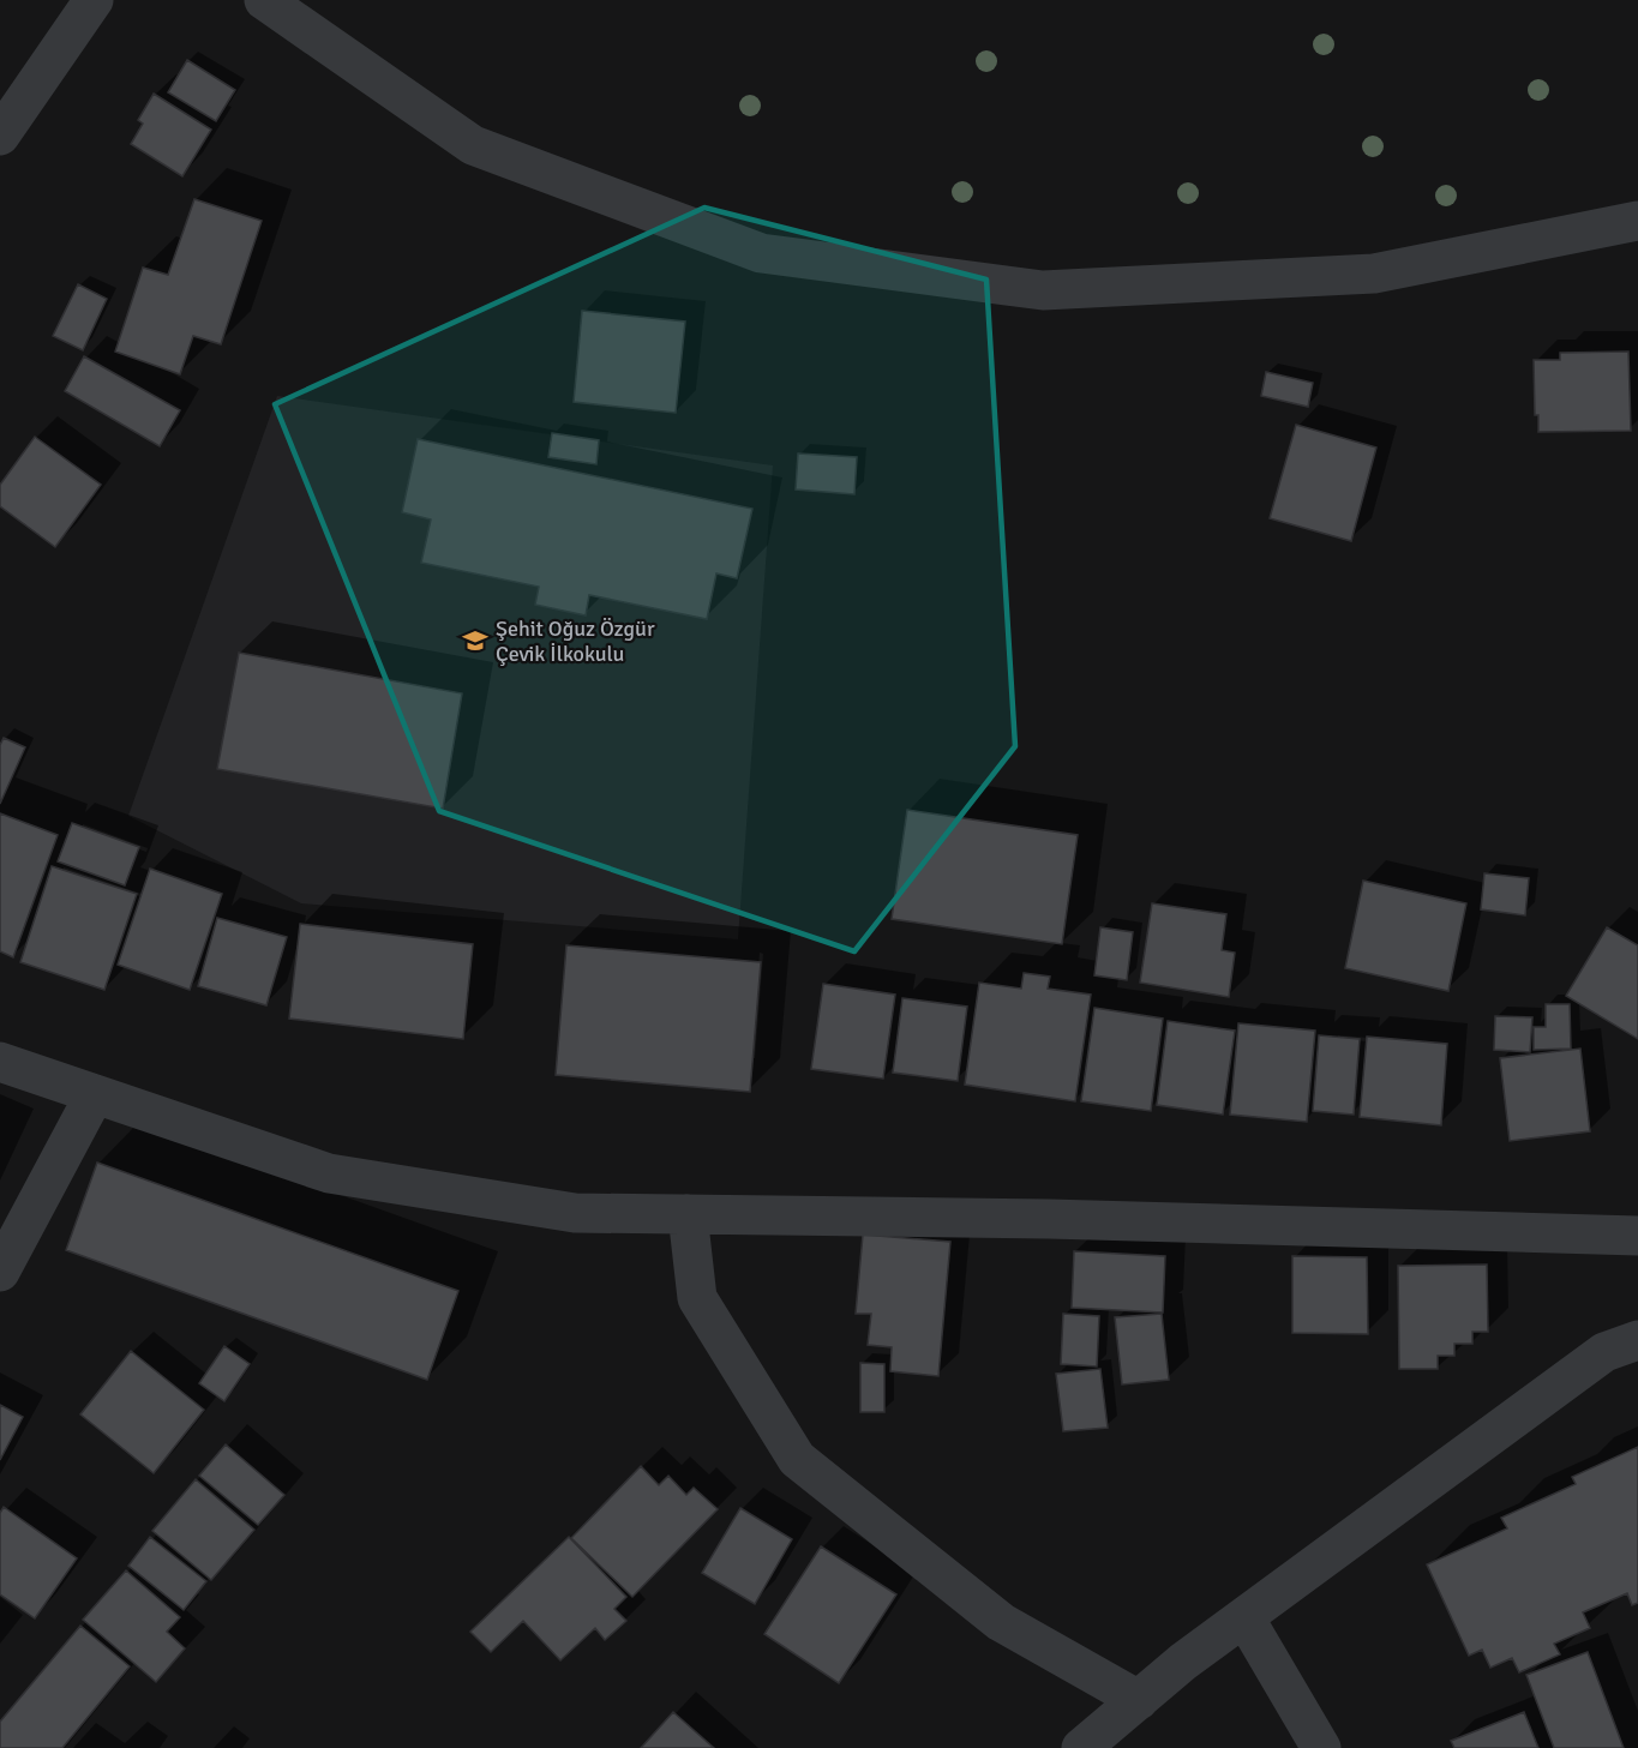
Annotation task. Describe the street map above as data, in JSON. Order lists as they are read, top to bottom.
{
  "places": {
    "school or university": ["Şehit Oğuz Özgür Çevik İlkokulu"]
  }
}
